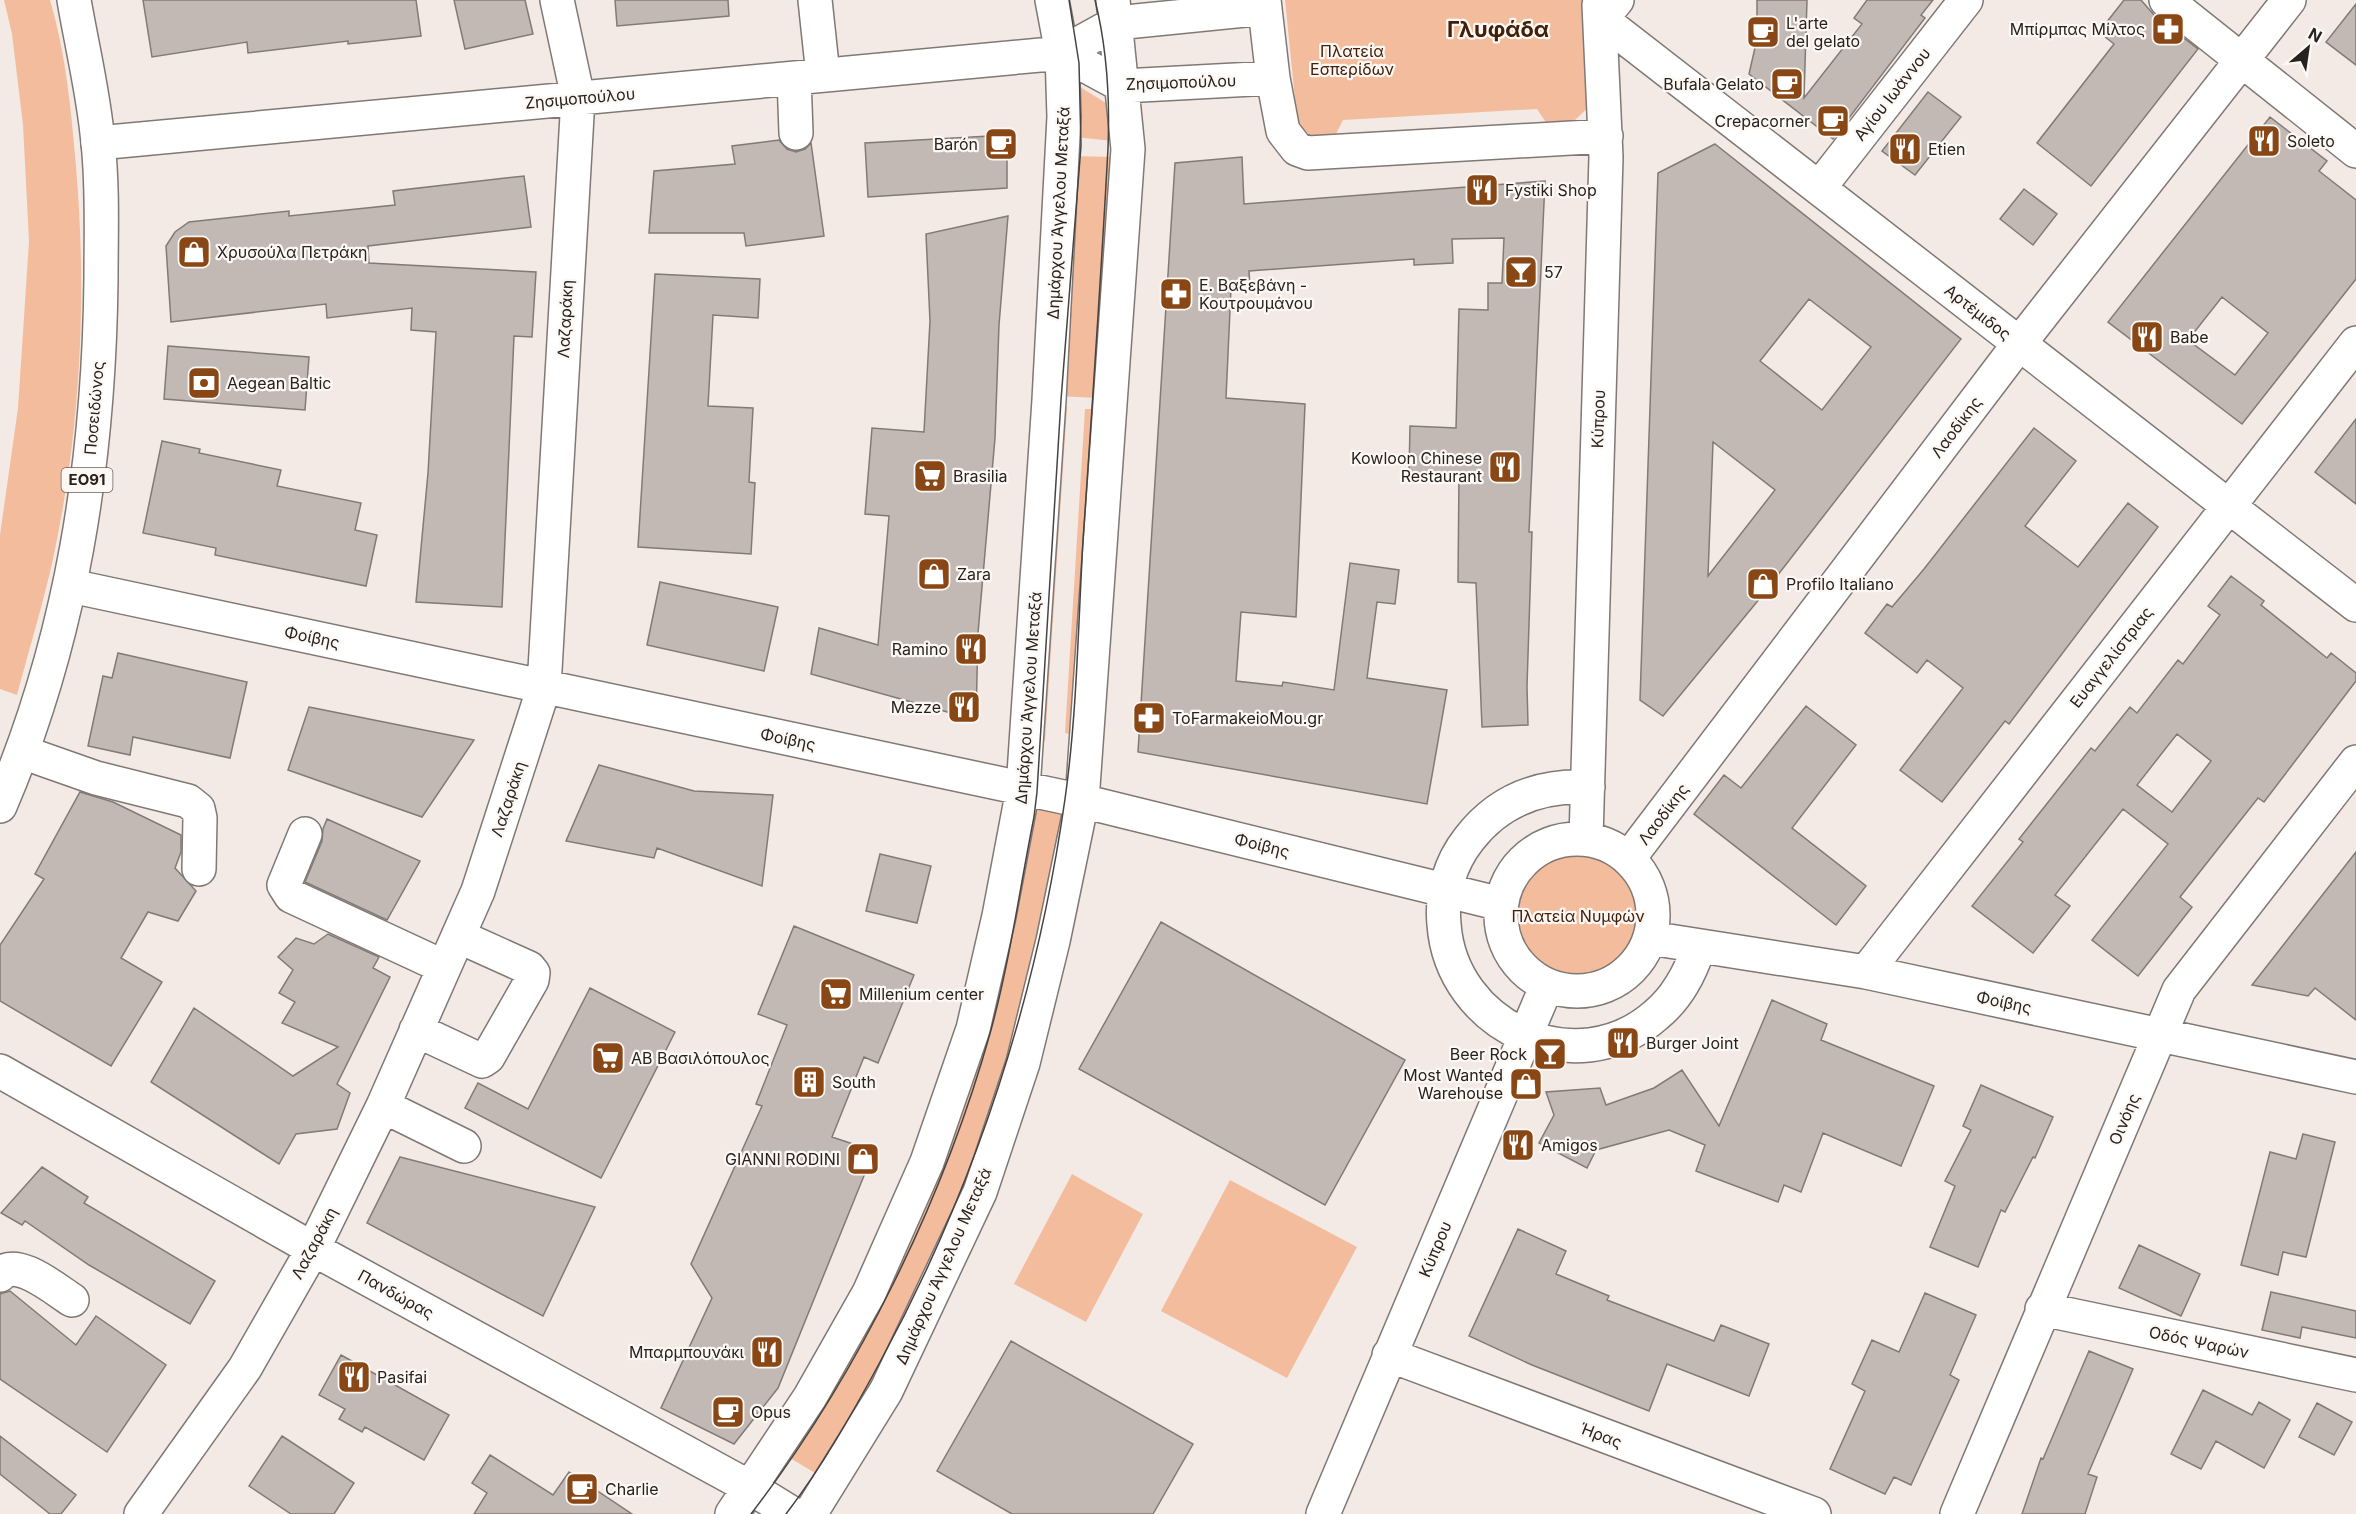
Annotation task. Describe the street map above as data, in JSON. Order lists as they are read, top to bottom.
{
  "streets": {
    "main road": [
      "Ζησιμοπούλου",
      "Αγίου Ιωάννου",
      "Δημάρχου Άγγελου Μεταξά",
      "Αρτέμιδος",
      "Λαζαράκη",
      "Ποσειδώνος",
      "Κύπρου",
      "Λαοδίκης",
      "ΕΟ91",
      "Φοίβης",
      "Ευαγγελίστριας",
      "Οινόης",
      "Πανδώρας",
      "Οδóς Ψαρών",
      "Ήρας"
    ]
  },
  "crossings": [
    ["Ζησιμοπούλου", "Δημάρχου Άγγελου Μεταξά"],
    ["Ζησιμοπούλου", "Λαζαράκη"],
    ["Ζησιμοπούλου", "Ποσειδώνος"],
    ["Αγίου Ιωάννου", "Αρτέμιδος"],
    ["Δημάρχου Άγγελου Μεταξά", "Φοίβης"],
    ["Δημάρχου Άγγελου Μεταξά", "Πανδώρας"],
    ["Αρτέμιδος", "Κύπρου"],
    ["Αρτέμιδος", "Λαοδίκης"],
    ["Αρτέμιδος", "Ευαγγελίστριας"],
    ["Λαζαράκη", "Φοίβης"],
    ["Λαζαράκη", "Πανδώρας"],
    ["Ποσειδώνος", "Φοίβης"],
    ["Κύπρου", "Λαοδίκης"],
    ["Κύπρου", "Φοίβης"],
    ["Κύπρου", "Ήρας"],
    ["Λαοδίκης", "Φοίβης"],
    ["Φοίβης", "Ευαγγελίστριας"],
    ["Φοίβης", "Οινόης"],
    ["Οινόης", "Οδóς Ψαρών"]
  ],
  "districts": ["Γλυφάδα"],
  "parks": ["Πλατεία Εσπερίδων", "Πλατεία Νυμφών"],
  "places": {
    "pharmacy": ["Μπίρμπας Μίλτος", "Ε. Βαξεβάνη - Κουτρουμάνου", "ToFarmakeioMou.gr"],
    "cafe": [
      "L'arte del gelato",
      "Bufala Gelato",
      "Crepacorner",
      "Barón",
      "Opus",
      "Charlie"
    ],
    "restaurant": [
      "Soleto",
      "Etien",
      "Fystiki Shop",
      "Babe",
      "Kowloon Chinese Restaurant",
      "Ramino",
      "Mezze",
      "Burger Joint",
      "Amigos",
      "Μπαρμπουνάκι",
      "Pasifai"
    ],
    "shop": [
      "Χρυσούλα Πετράκη",
      "Zara",
      "Profilo Italiano",
      "Most Wanted Warehouse",
      "GIANNI RODINI"
    ],
    "bar": ["57", "Beer Rock"],
    "bank": ["Aegean Baltic"],
    "supermarket": ["Brasilia", "Millenium center", "ΑΒ Βασιλόπουλος"],
    "building": ["South"]
  },
  "north": "top right"
}
